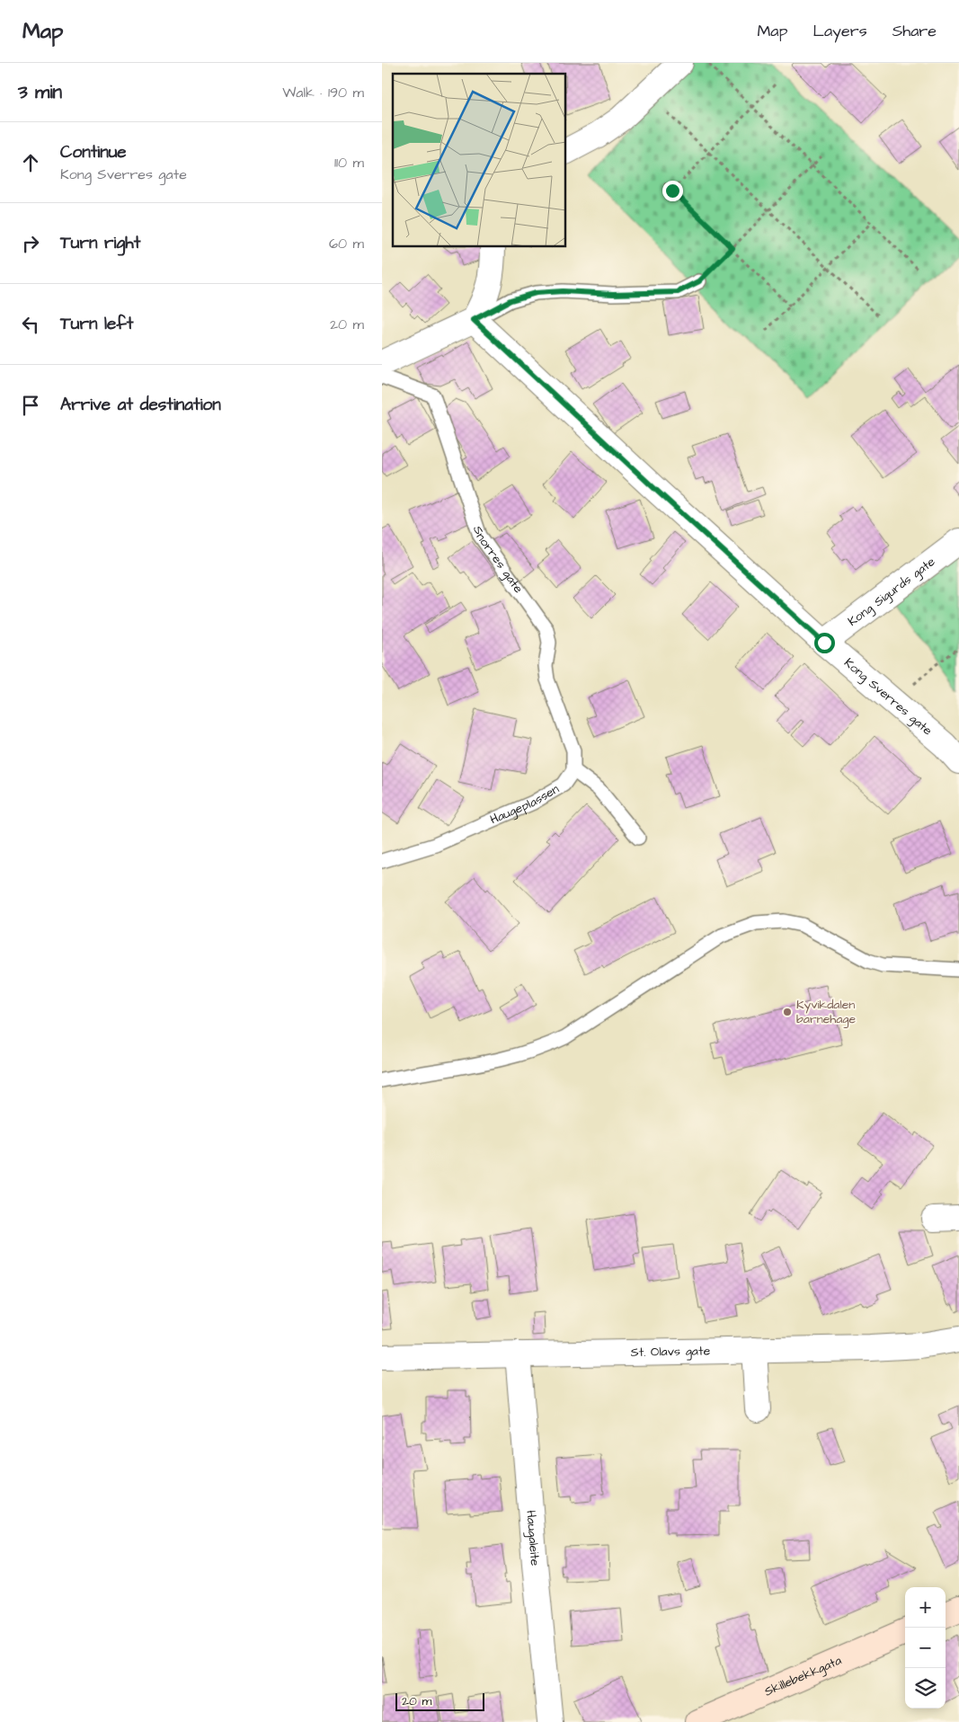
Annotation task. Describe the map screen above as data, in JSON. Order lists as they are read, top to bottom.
{
  "streets": {
    "main road": ["Skillebekkgata"],
    "street": [
      "Kong Sigurds gate",
      "Kong Sverres gate",
      "St. Olavs gate",
      "Haugaleite"
    ],
    "lane": ["Snorres gate", "Haugeplassen"]
  },
  "crossings": [
    ["Snorres gate", "Haugeplassen"],
    ["Kong Sigurds gate", "Kong Sverres gate"],
    ["St. Olavs gate", "Haugaleite"]
  ],
  "places": ["Kyvikdalen barnehage"],
  "scale_bar": "20 m",
  "page": {
    "header": "Map",
    "nav": ["Map", "Layers", "Share"],
    "heading": ["3 min", "Walk · 190 m"],
    "list": [
      ["Continue", "Kong Sverres gate", "110 m"],
      ["Turn right", "60 m"],
      ["Turn left", "20 m"],
      "Arrive at destination"
    ],
    "map_buttons": ["+", "−"],
    "scale": "20 m"
  }
}
